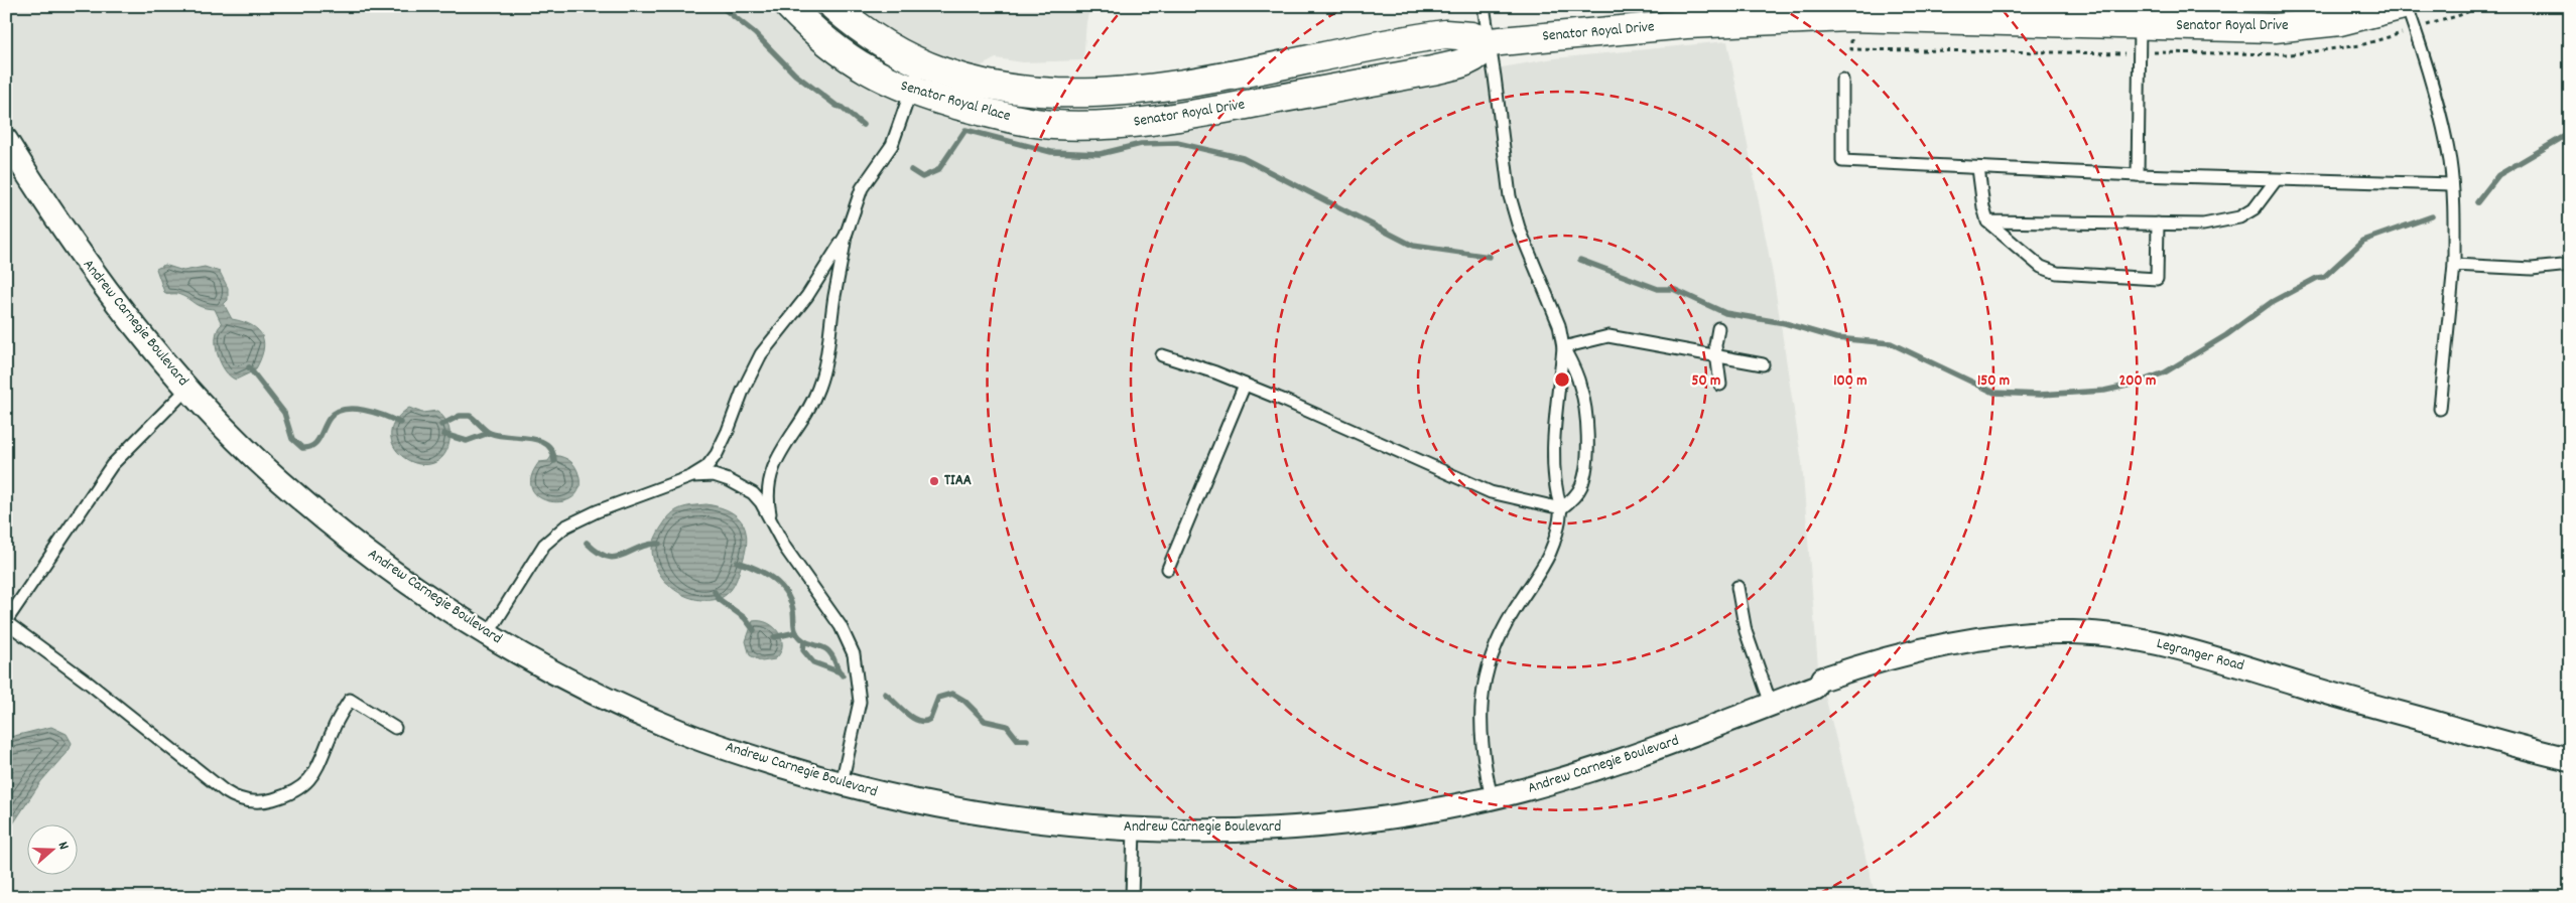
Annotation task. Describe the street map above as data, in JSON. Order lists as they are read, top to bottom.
{
  "streets": {
    "street": [
      "Senator Royal Drive",
      "Senator Royal Place",
      "Andrew Carnegie Boulevard",
      "Legranger Road"
    ]
  },
  "crossings": [
    ["Senator Royal Drive", "Senator Royal Place"],
    ["Andrew Carnegie Boulevard", "Legranger Road"]
  ],
  "places": ["TIAA"],
  "north": "right",
  "rings": [
    "50 m",
    "100 m",
    "150 m",
    "200 m"
  ]
}
